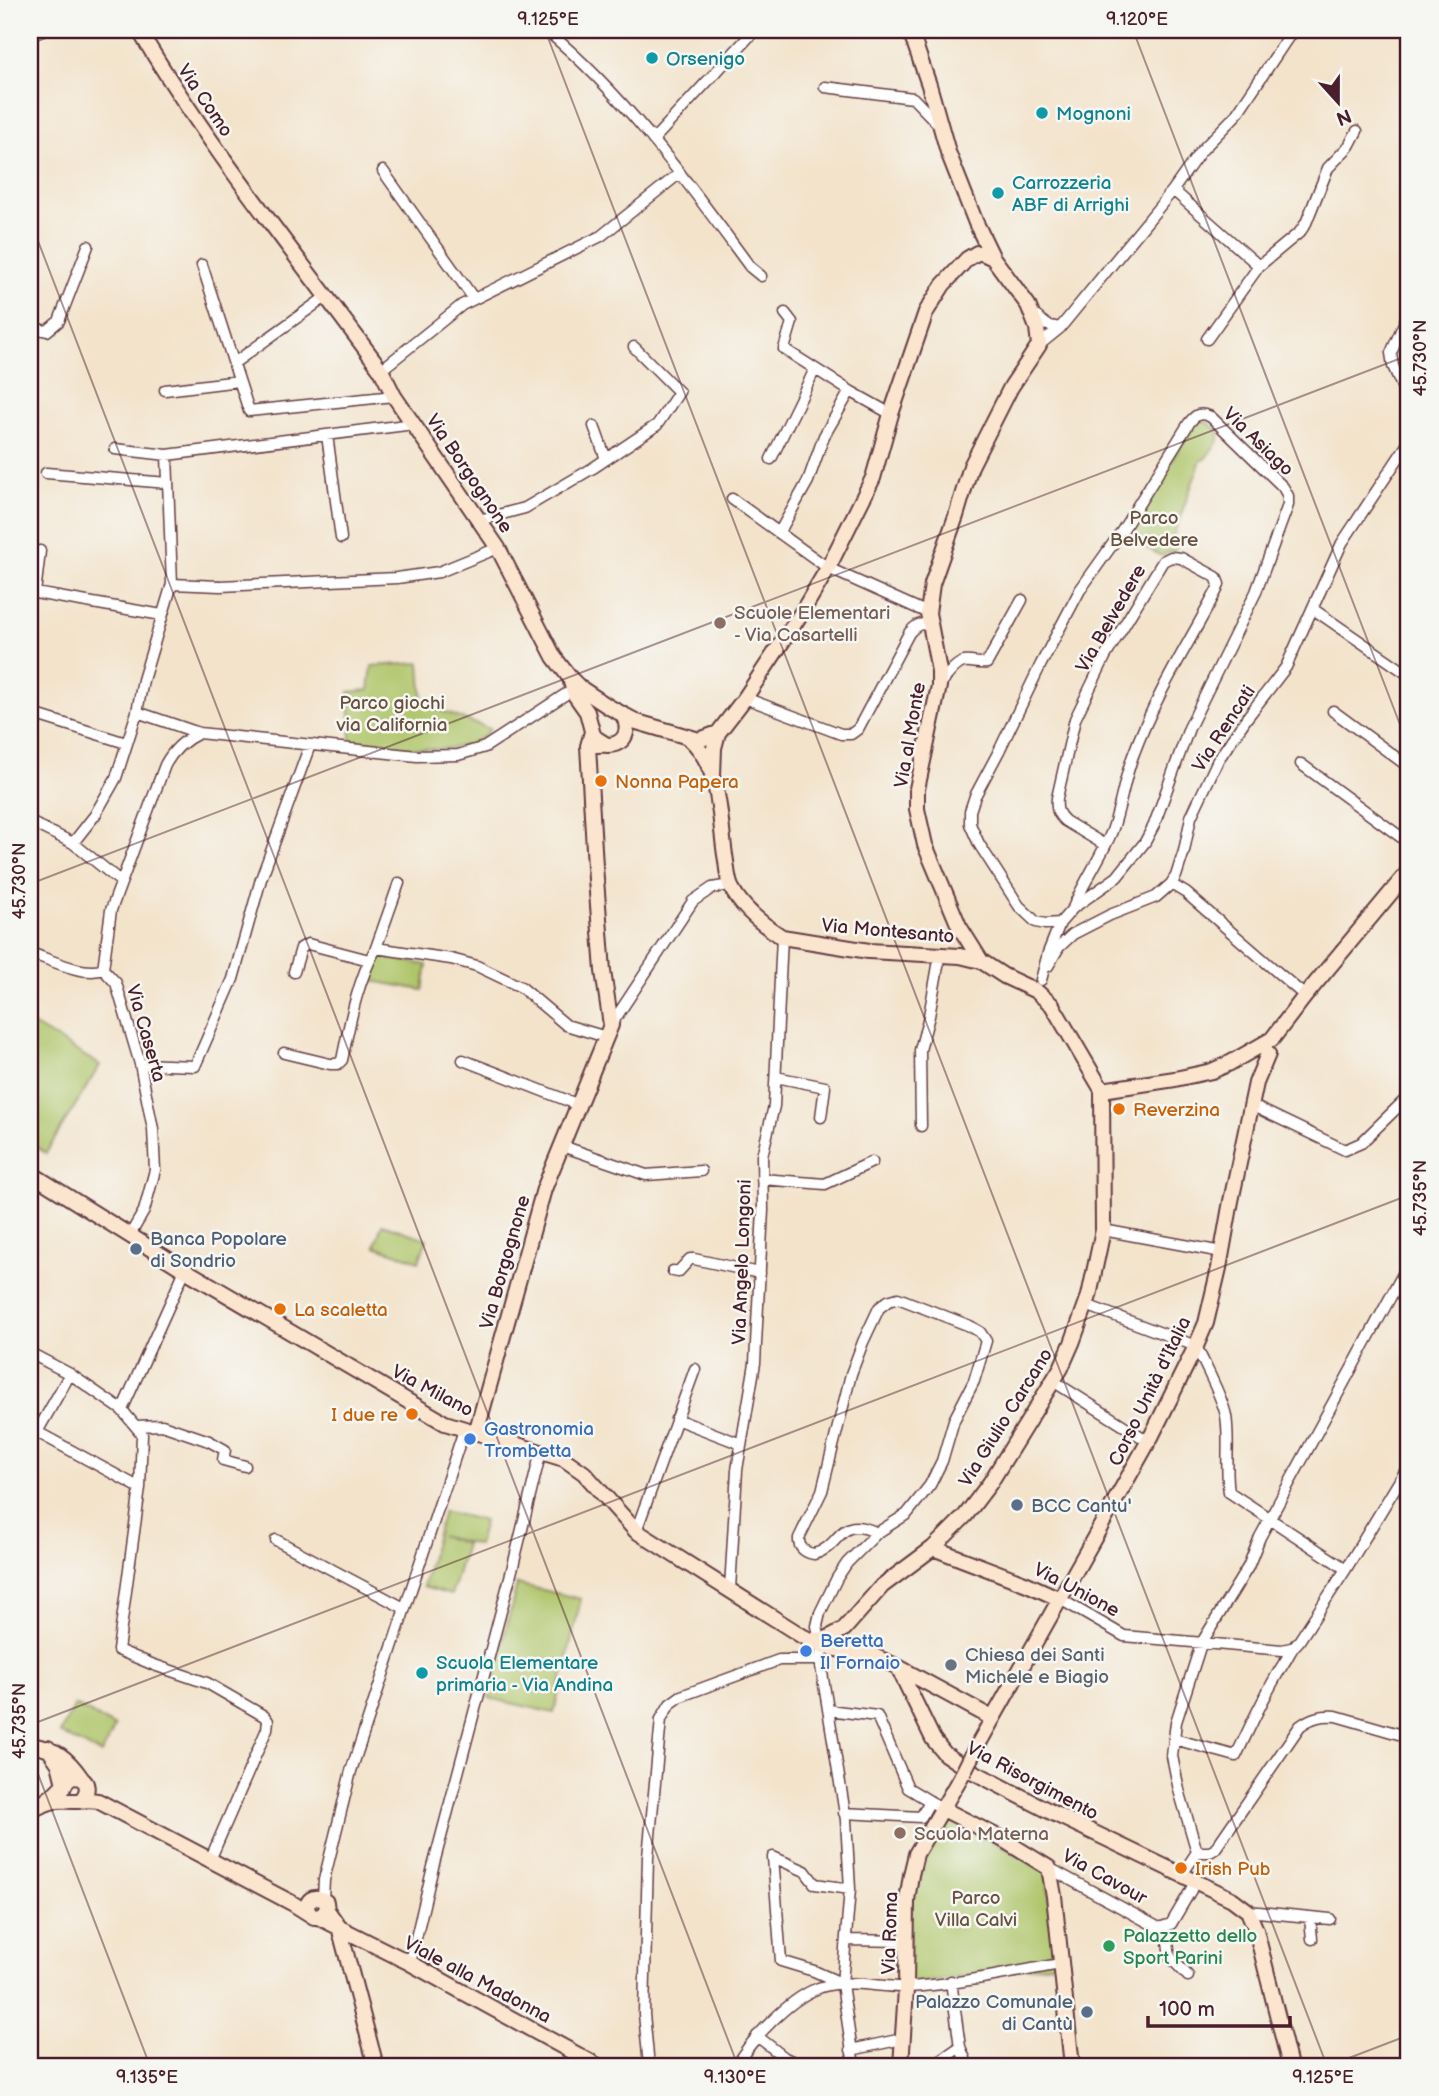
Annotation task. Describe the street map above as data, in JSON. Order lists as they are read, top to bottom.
{
  "streets": {
    "main road": [
      "Via Como",
      "Via Borgognone",
      "Via al Monte",
      "Via Montesanto",
      "Via Milano",
      "Corso Unità d'Italia",
      "Via Giulio Carcano",
      "Via Unione",
      "Via Risorgimento",
      "Via Cavour",
      "Via Roma",
      "Viale alla Madonna"
    ],
    "street": [
      "Via Asiago",
      "Via Belvedere",
      "Via Rencati",
      "Via Caserta",
      "Via Angelo Longoni"
    ]
  },
  "crossings": [
    ["Via Como", "Via Borgognone"],
    ["Via Asiago", "Via Belvedere"],
    ["Via Borgognone", "Via Milano"],
    ["Via al Monte", "Via Montesanto"],
    ["Via al Monte", "Via Giulio Carcano"],
    ["Via Montesanto", "Via Angelo Longoni"],
    ["Via Caserta", "Via Milano"],
    ["Via Angelo Longoni", "Via Milano"],
    ["Corso Unità d'Italia", "Via Unione"],
    ["Corso Unità d'Italia", "Via Roma"],
    ["Via Giulio Carcano", "Via Unione"],
    ["Via Cavour", "Via Roma"]
  ],
  "parks": ["Parco Belvedere", "Parco giochi via California", "Parco Villa Calvi"],
  "places": [
    "Orsenigo",
    "Mognoni",
    "Carrozzeria ABF di Arrighi",
    "Scuole Elementari - Via Casartelli",
    "Nonna Papera",
    "Reverzina",
    "Banca Popolare di Sondrio",
    "La scaletta",
    "I due re",
    "Gastronomia Trombetta",
    "BCC Cantu'",
    "Beretta Il Fornaio",
    "Chiesa dei Santi Michele e Biagio",
    "Scuola Elementare primaria - Via Andina",
    "Scuola Materna",
    "Irish Pub",
    "Palazzetto dello Sport Parini",
    "Palazzo Comunale di Cantù"
  ],
  "scale_bar": "100 m",
  "north": "bottom",
  "coordinates": [
    "9.125°E",
    "9.120°E",
    "45.730°N",
    "45.735°N",
    "9.135°E",
    "9.130°E"
  ]
}
